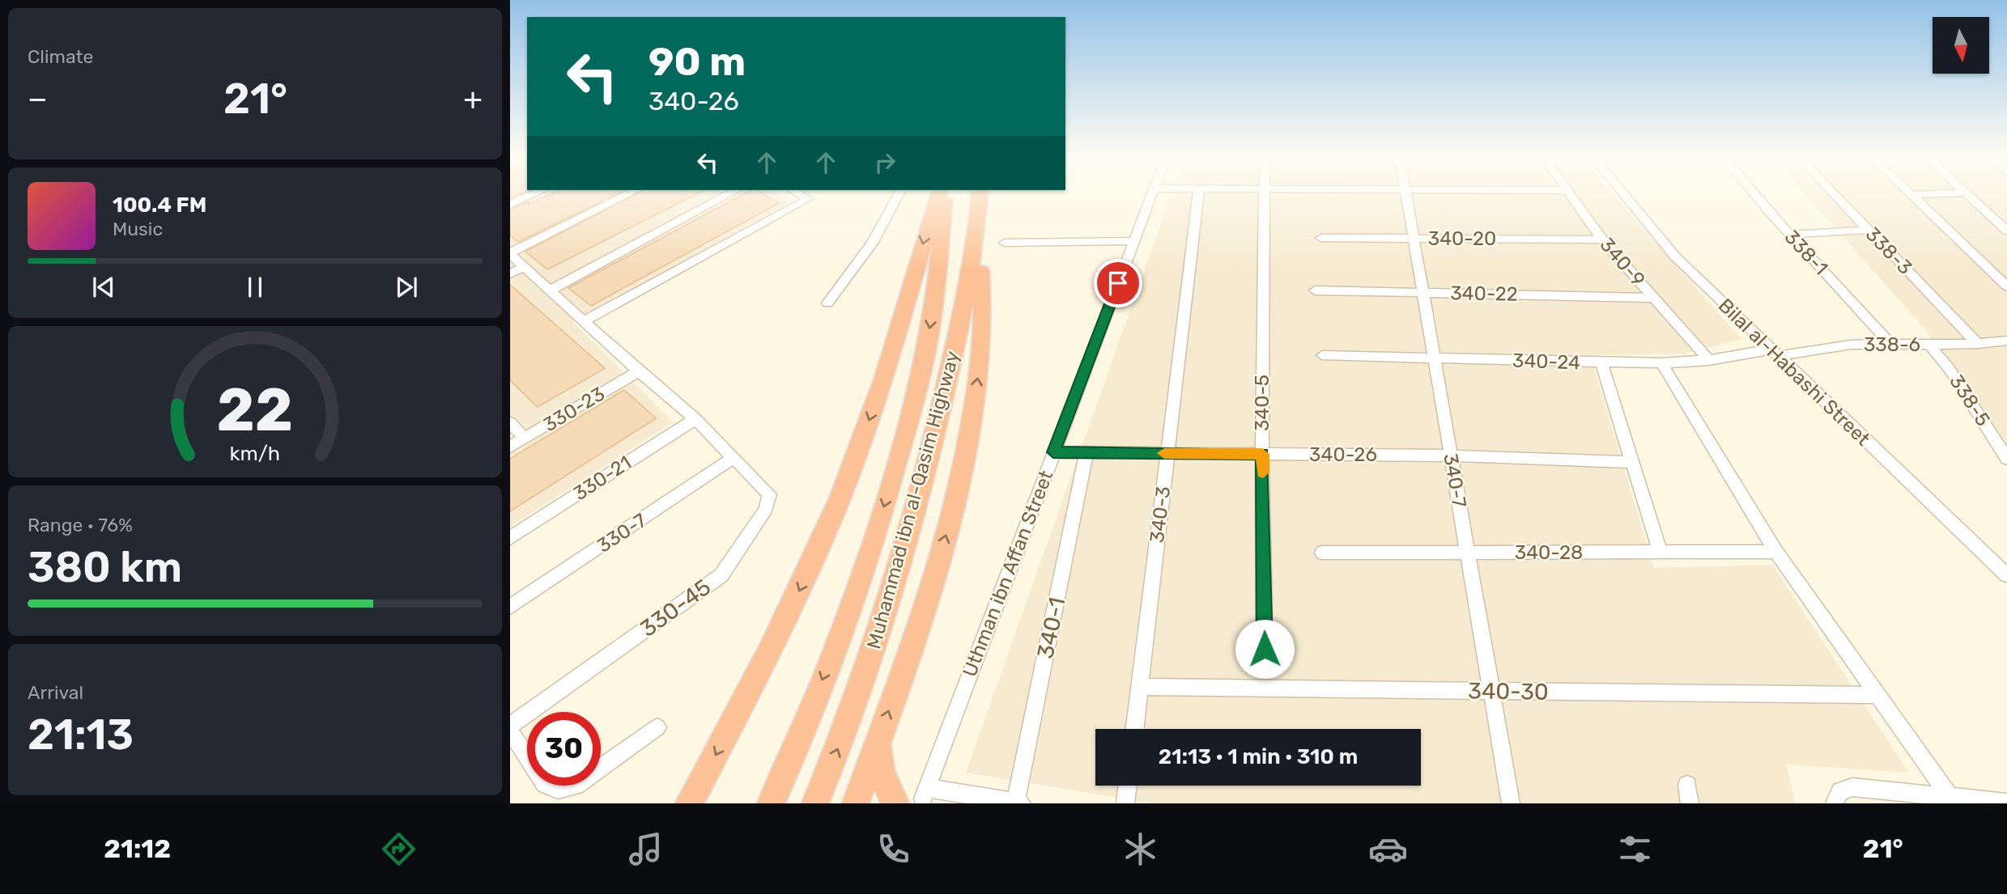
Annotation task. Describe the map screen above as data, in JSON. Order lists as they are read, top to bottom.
{
  "streets": {
    "highway": ["Muhammad ibn al-Qasim Highway"],
    "street": [
      "340-20",
      "338-3",
      "338-1",
      "340-9",
      "340-22",
      "338-6",
      "340-24",
      "Bilal al-Habashi Street",
      "338-5",
      "340-5",
      "330-23",
      "340-26",
      "330-21",
      "340-7",
      "340-3",
      "330-7",
      "340-28",
      "Uthman ibn Affan Street",
      "330-45",
      "340-1",
      "340-30"
    ]
  },
  "crossings": [
    ["340-20", "340-9"],
    ["340-20", "340-7"],
    ["338-3", "338-6"],
    ["338-1", "338-6"],
    ["340-9", "340-22"],
    ["340-9", "340-24"],
    ["340-22", "340-7"],
    ["338-6", "340-24"],
    ["338-6", "Bilal al-Habashi Street"],
    ["338-6", "338-5"],
    ["340-24", "Bilal al-Habashi Street"],
    ["340-24", "340-7"],
    ["340-5", "340-26"],
    ["330-23", "330-45"],
    ["340-26", "340-7"],
    ["340-26", "340-3"],
    ["340-26", "Uthman ibn Affan Street"],
    ["340-26", "340-1"],
    ["330-21", "330-45"],
    ["340-7", "340-28"],
    ["340-7", "340-30"],
    ["340-3", "340-30"],
    ["330-7", "330-45"],
    ["Uthman ibn Affan Street", "340-1"]
  ],
  "north": "bottom",
  "page": {
    "tile": [
      "Climate",
      ["Range · 76%", "380 km"],
      ["Arrival", "21:13"]
    ],
    "turn": ["90 m", "340-26"],
    "heat": ["−", "21°", "+"],
    "song": ["100.4 FM", "Music"],
    "limit": "30",
    "trip": "21:13 · 1 min · 310 m",
    "tabs": ["21:12", "21°"],
    "gauge": ["22", "km/h"]
  }
}
